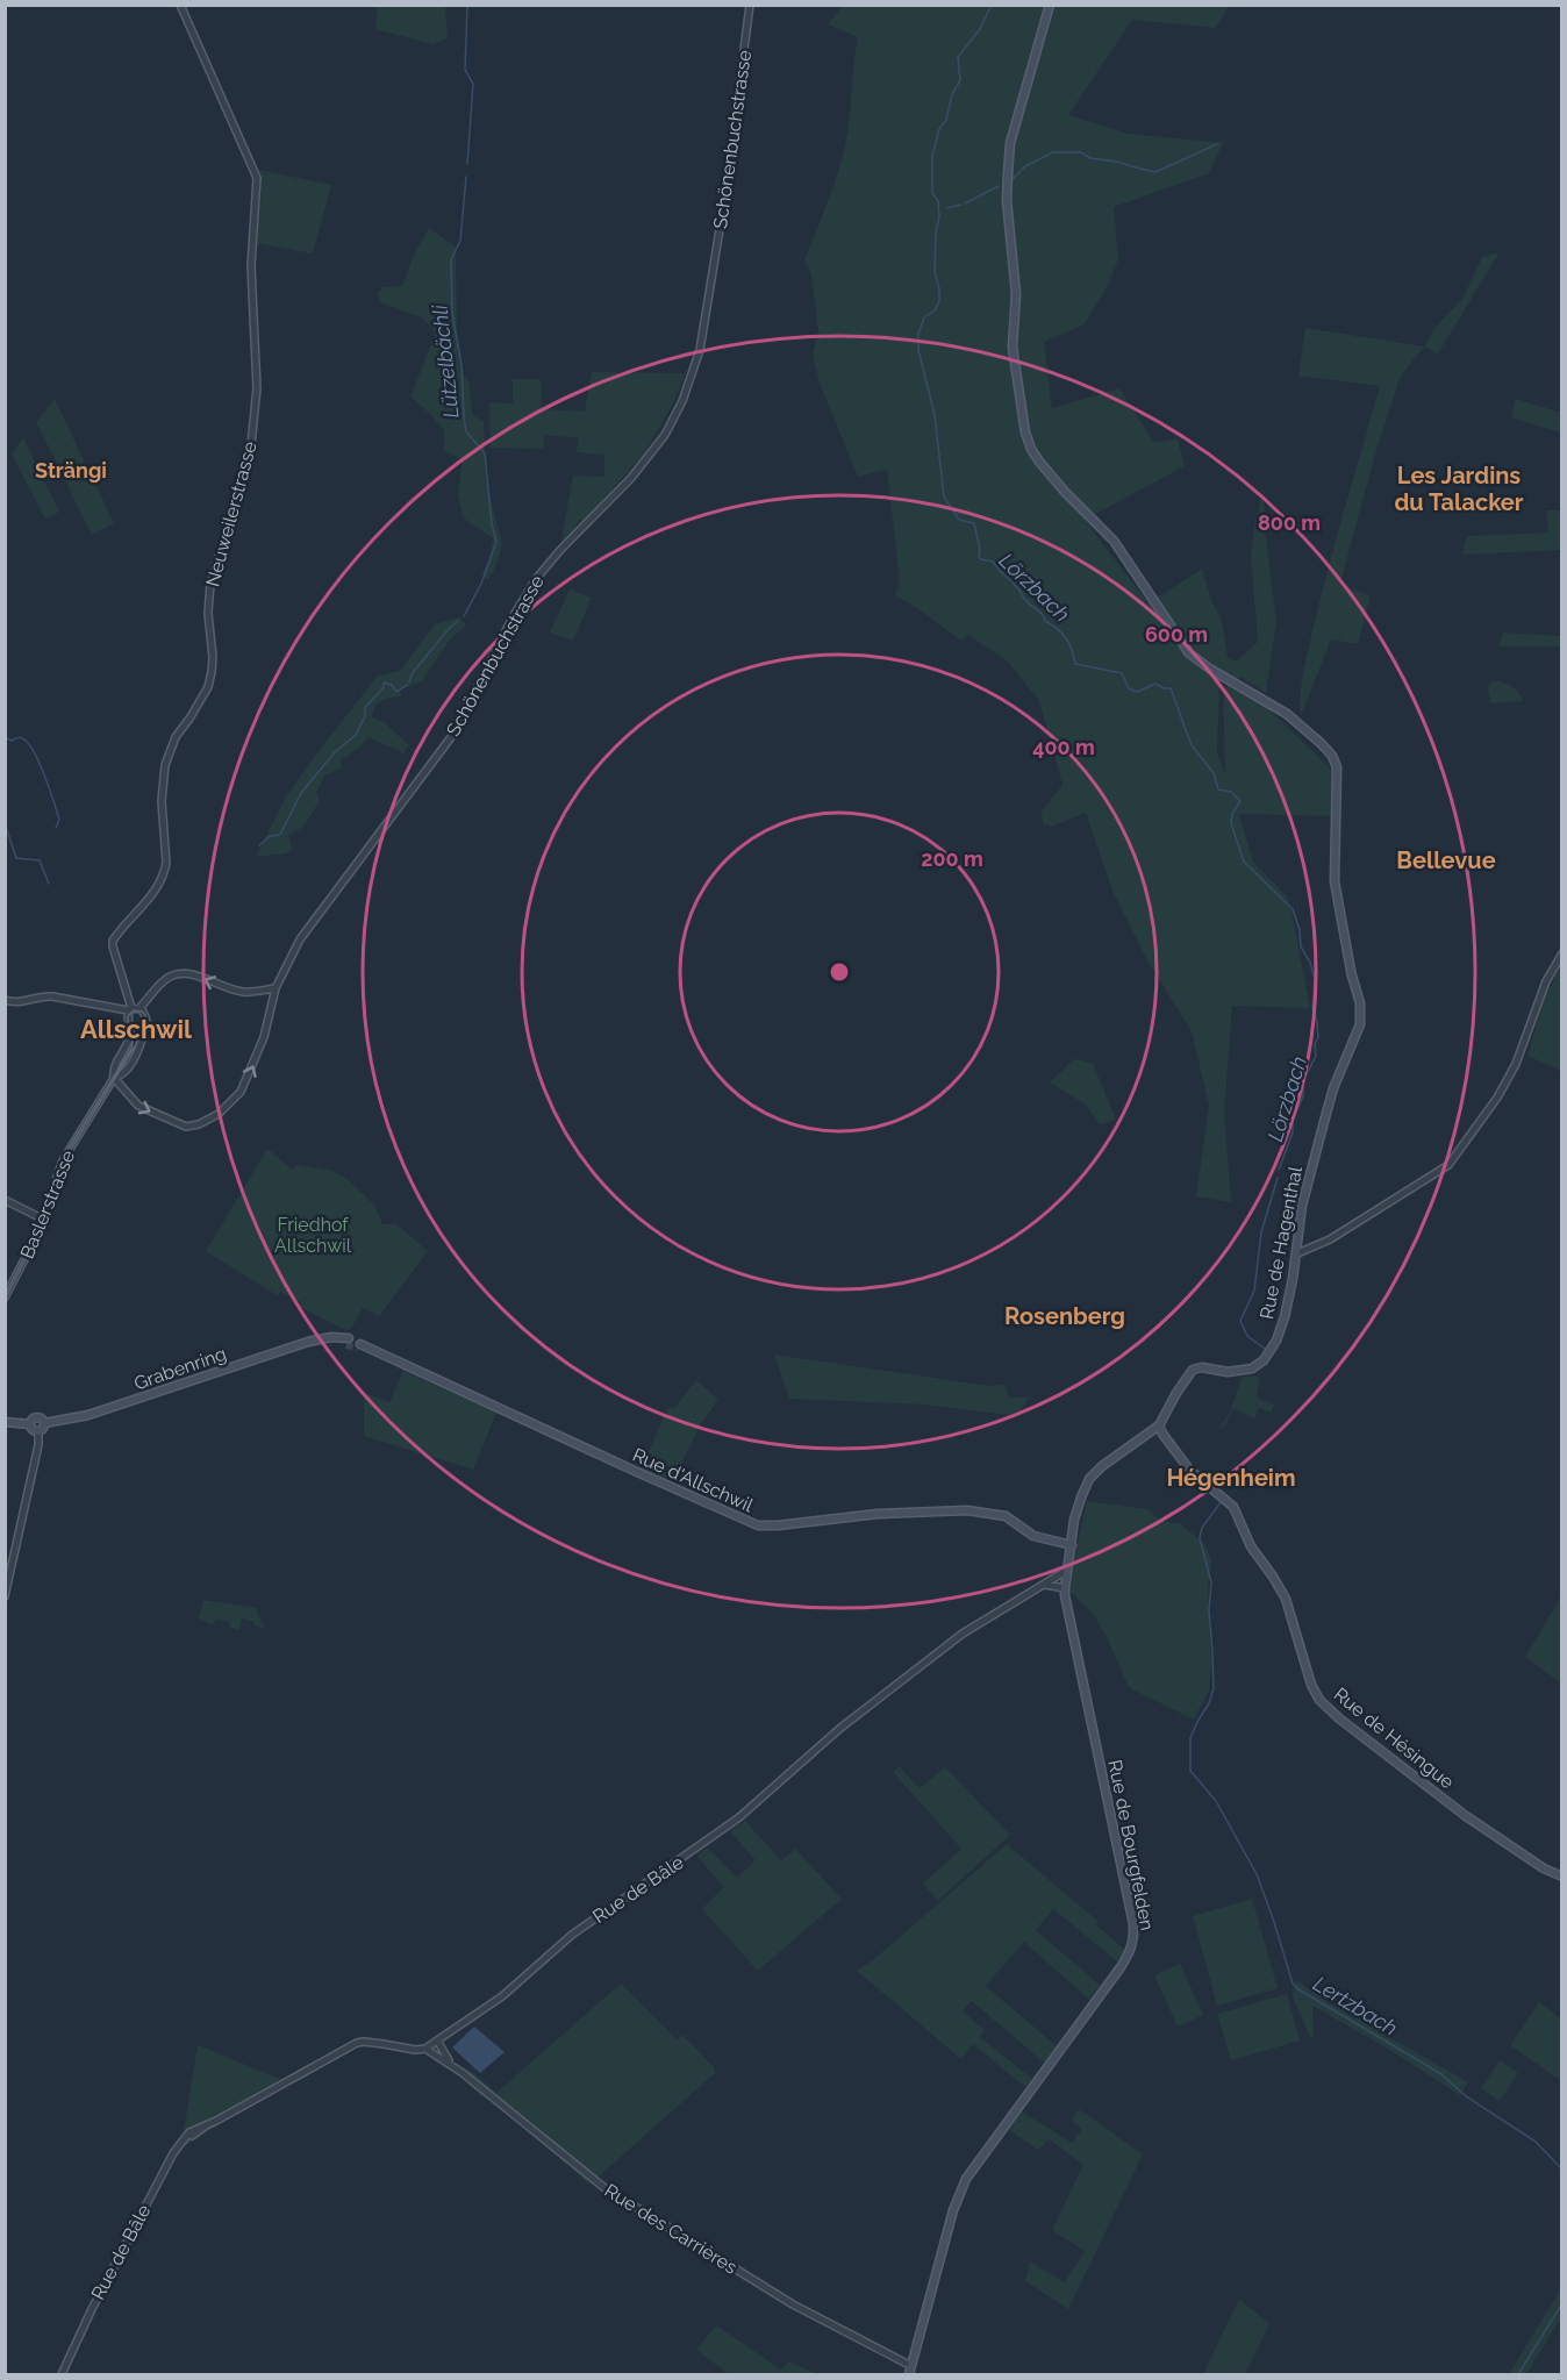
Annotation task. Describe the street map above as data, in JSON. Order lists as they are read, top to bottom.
{
  "streets": {
    "main road": [
      "Rue de Hagenthal",
      "Grabenring",
      "Rue d'Allschwil",
      "Rue de Hésingue",
      "Rue de Bourgfelden"
    ],
    "street": [
      "Schönenbuchstrasse",
      "Neuweilerstrasse",
      "Baslerstrasse",
      "Rue de Bâle",
      "Rue des Carrières"
    ]
  },
  "crossings": [
    ["Schönenbuchstrasse", "Baslerstrasse"],
    ["Rue de Hagenthal", "Rue de Hésingue"],
    ["Rue de Hagenthal", "Rue de Bourgfelden"],
    ["Rue d'Allschwil", "Rue de Bourgfelden"],
    ["Rue de Hésingue", "Rue de Bourgfelden"],
    ["Rue de Bourgfelden", "Rue de Bâle"],
    ["Rue de Bourgfelden", "Rue des Carrières"],
    ["Rue de Bâle", "Rue des Carrières"]
  ],
  "districts": [
    "Strängi",
    "Les Jardins du Talacker",
    "Bellevue",
    "Allschwil",
    "Rosenberg",
    "Hégenheim"
  ],
  "water": ["Lützelbächli", "Lörzbach", "Lertzbach"],
  "parks": ["Friedhof Allschwil"],
  "rings": [
    "800 m",
    "600 m",
    "400 m",
    "200 m"
  ]
}
